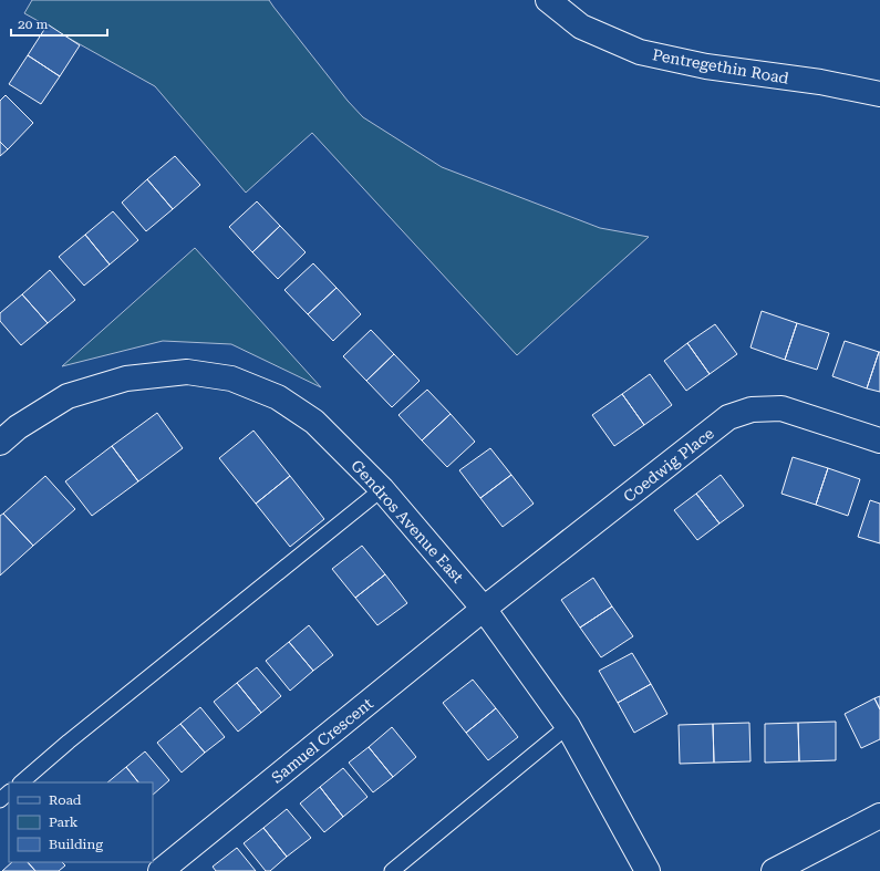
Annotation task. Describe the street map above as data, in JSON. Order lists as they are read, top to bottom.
{
  "streets": {
    "street": [
      "Pentregethin Road",
      "Coedwig Place",
      "Gendros Avenue East",
      "Samuel Crescent"
    ]
  },
  "crossings": [
    ["Coedwig Place", "Gendros Avenue East"],
    ["Coedwig Place", "Samuel Crescent"],
    ["Gendros Avenue East", "Samuel Crescent"]
  ],
  "legend": ["Road", "Park", "Building"],
  "scale_bar": "20 m"
}
